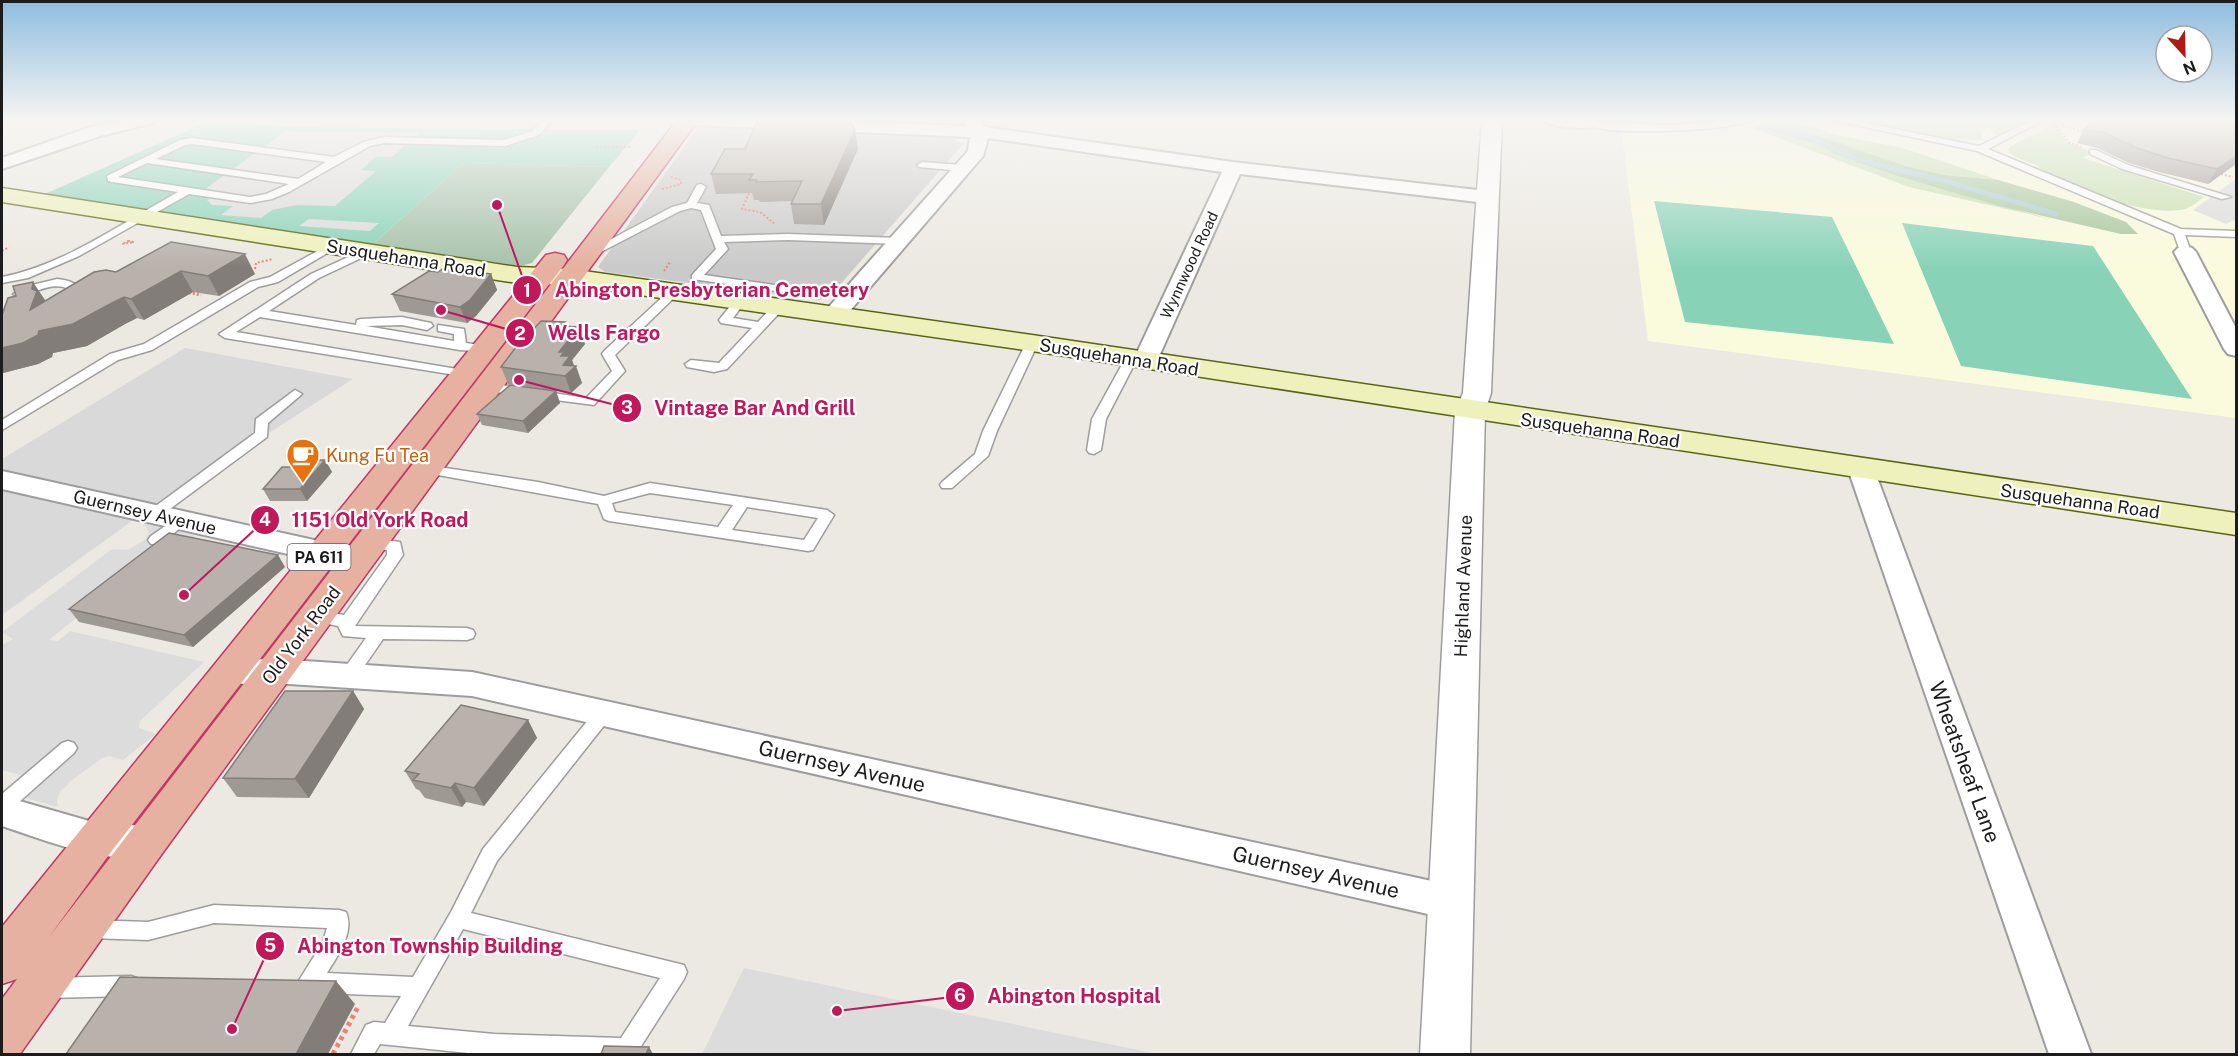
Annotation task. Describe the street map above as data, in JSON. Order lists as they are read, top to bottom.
{
  "streets": {
    "highway": ["PA 611", "Old York Road"],
    "main road": ["Susquehanna Road"],
    "street": [
      "Wynnwood Road",
      "Guernsey Avenue",
      "Highland Avenue",
      "Wheatsheaf Lane"
    ]
  },
  "crossings": [
    ["Susquehanna Road", "Wynnwood Road"],
    ["Susquehanna Road", "Highland Avenue"],
    ["Susquehanna Road", "Old York Road"],
    ["Susquehanna Road", "Wheatsheaf Lane"],
    ["Guernsey Avenue", "Highland Avenue"],
    ["Guernsey Avenue", "Old York Road"]
  ],
  "places": {
    "other": [
      "Abington Presbyterian Cemetery",
      "Wells Fargo",
      "Vintage Bar And Grill",
      "1151 Old York Road",
      "Abington Hospital",
      "Abington Township Building"
    ],
    "cafe": ["Kung Fu Tea"]
  },
  "north": "bottom"
}
